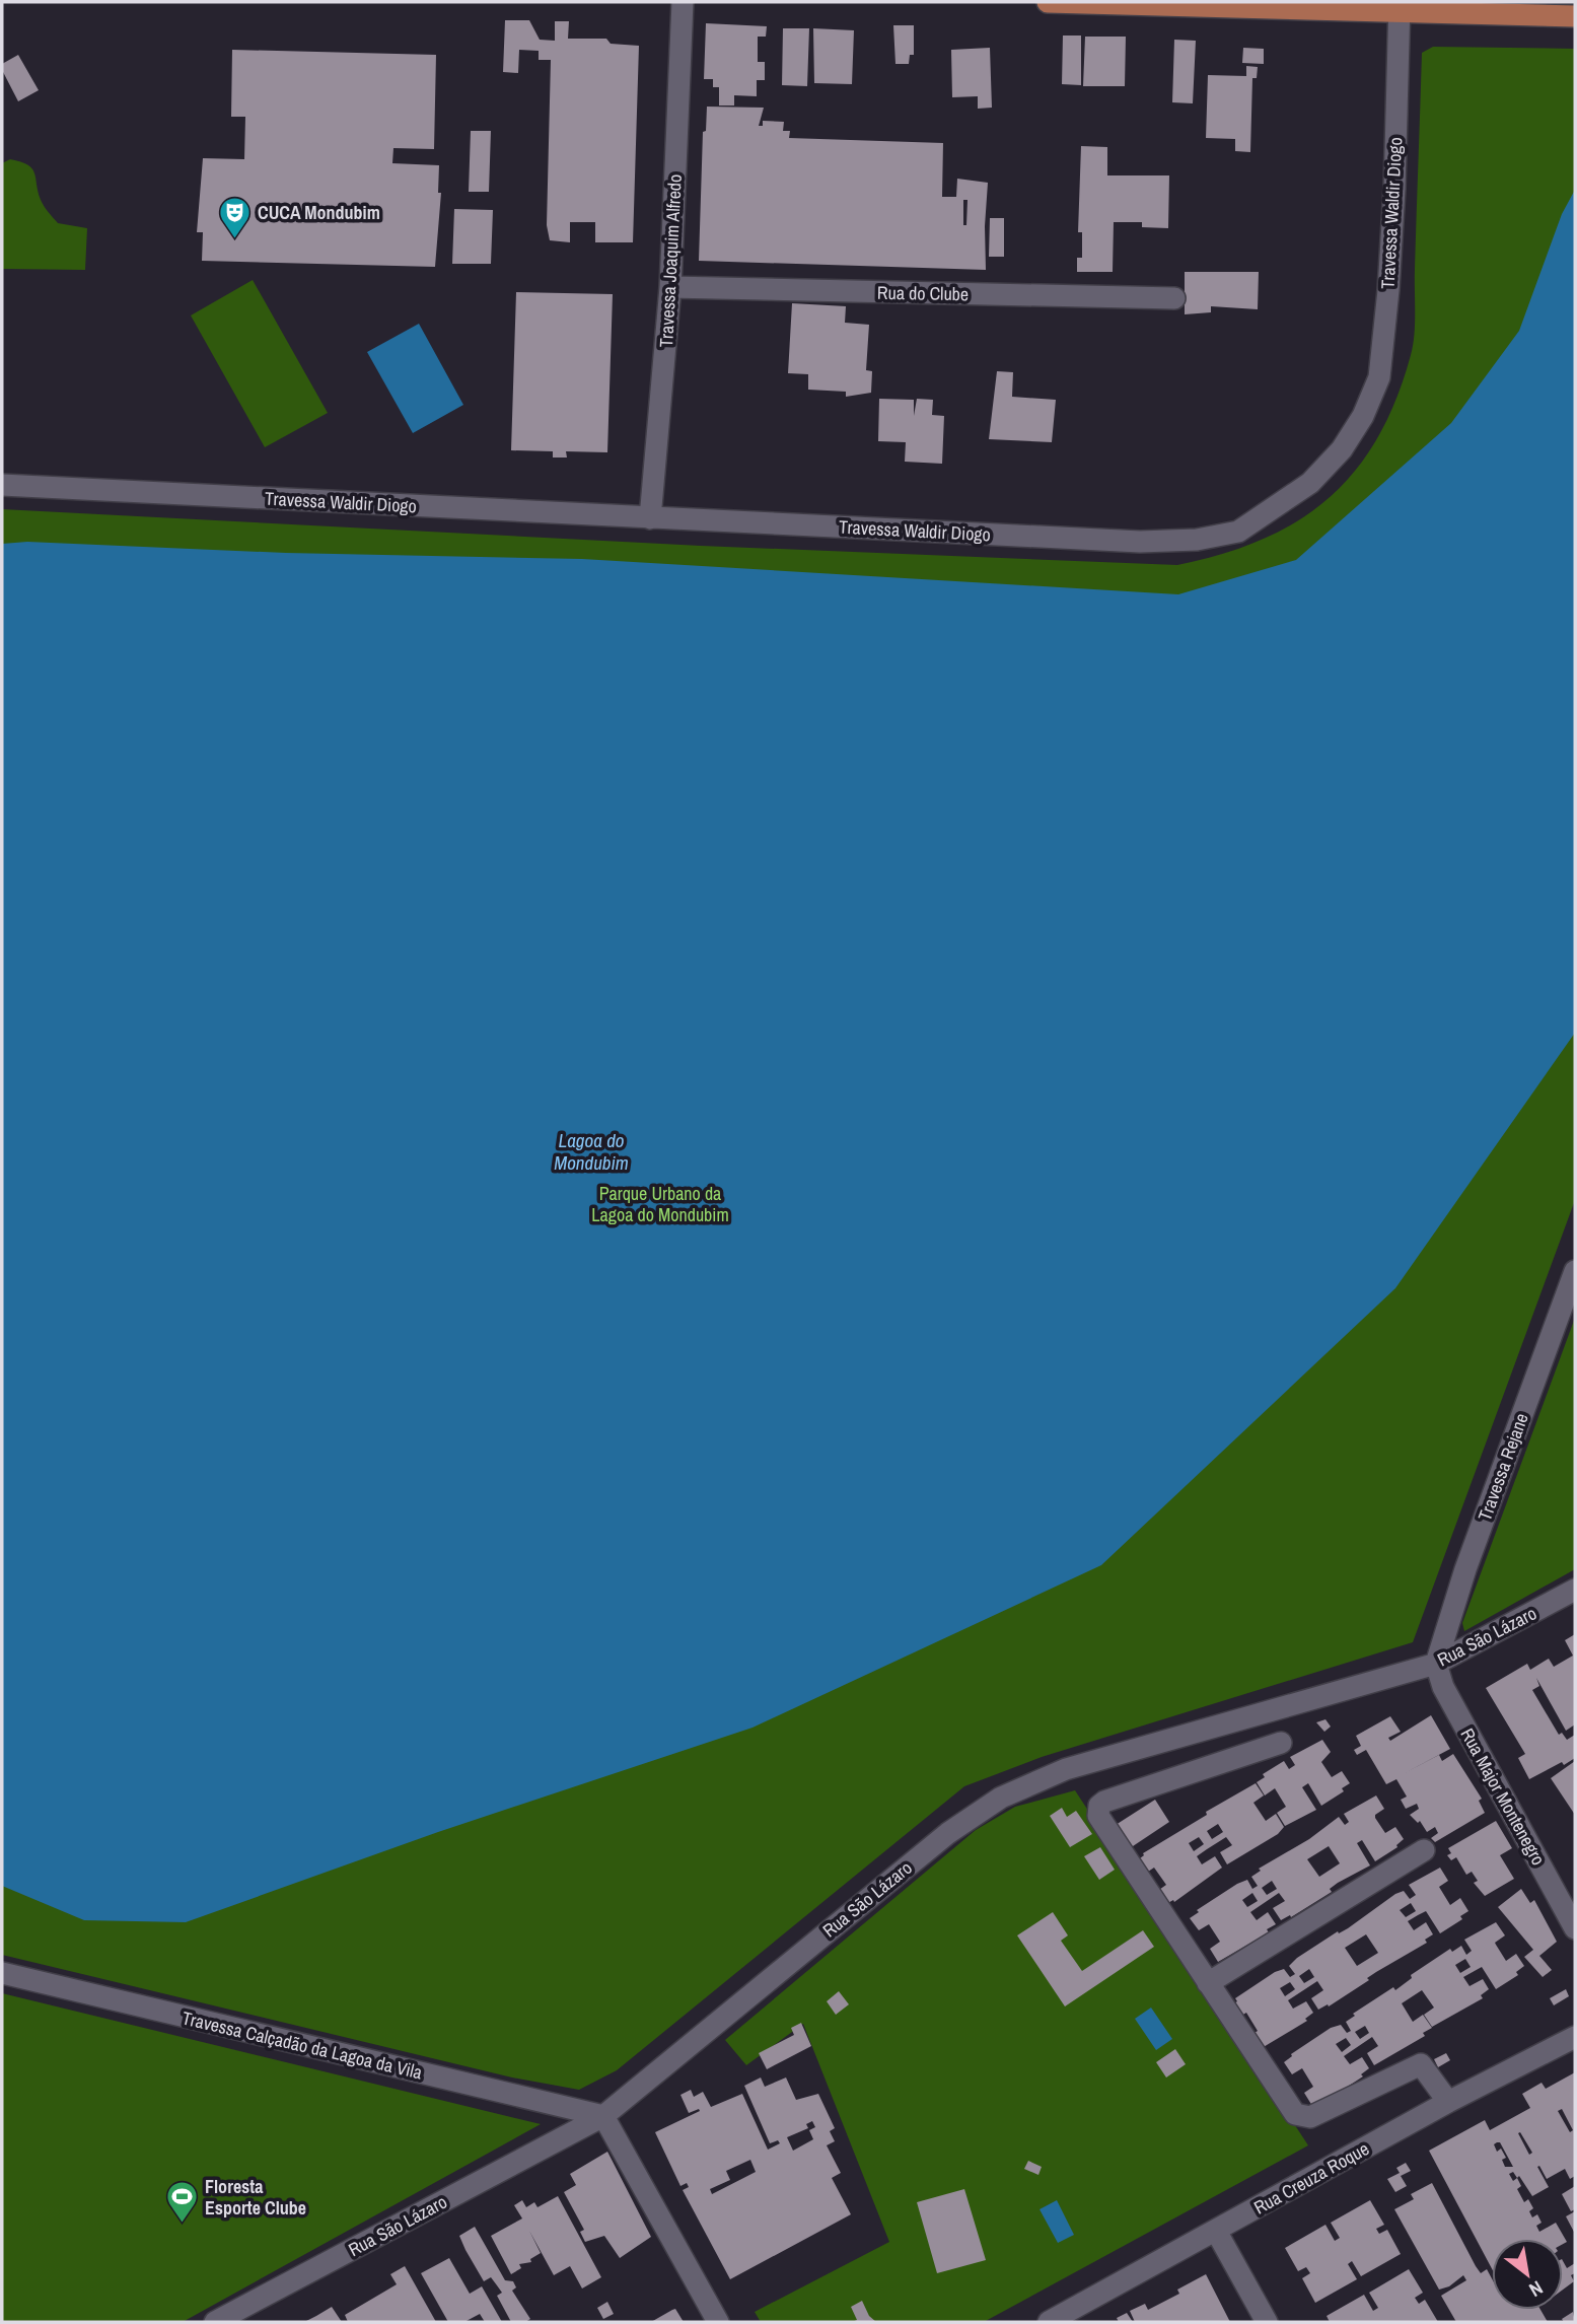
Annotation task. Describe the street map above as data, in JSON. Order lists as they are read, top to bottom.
{
  "streets": {
    "street": [
      "Travessa Waldir Diogo",
      "Travessa Joaquim Alfredo",
      "Rua do Clube",
      "Travessa Rejane",
      "Rua São Lázaro",
      "Rua Major Montenegro",
      "Travessa Calçadão da Lagoa da Vila",
      "Rua Creuza Roque"
    ]
  },
  "crossings": [
    ["Travessa Waldir Diogo", "Travessa Joaquim Alfredo"],
    ["Travessa Joaquim Alfredo", "Rua do Clube"],
    ["Travessa Rejane", "Rua São Lázaro"],
    ["Travessa Rejane", "Rua Major Montenegro"],
    ["Rua São Lázaro", "Rua Major Montenegro"],
    ["Rua São Lázaro", "Travessa Calçadão da Lagoa da Vila"]
  ],
  "water": ["Lagoa do Mondubim"],
  "parks": ["Parque Urbano da Lagoa do Mondubim"],
  "places": {
    "theatre": ["CUCA Mondubim"],
    "sports": ["Floresta Esporte Clube"]
  },
  "north": "bottom right"
}
